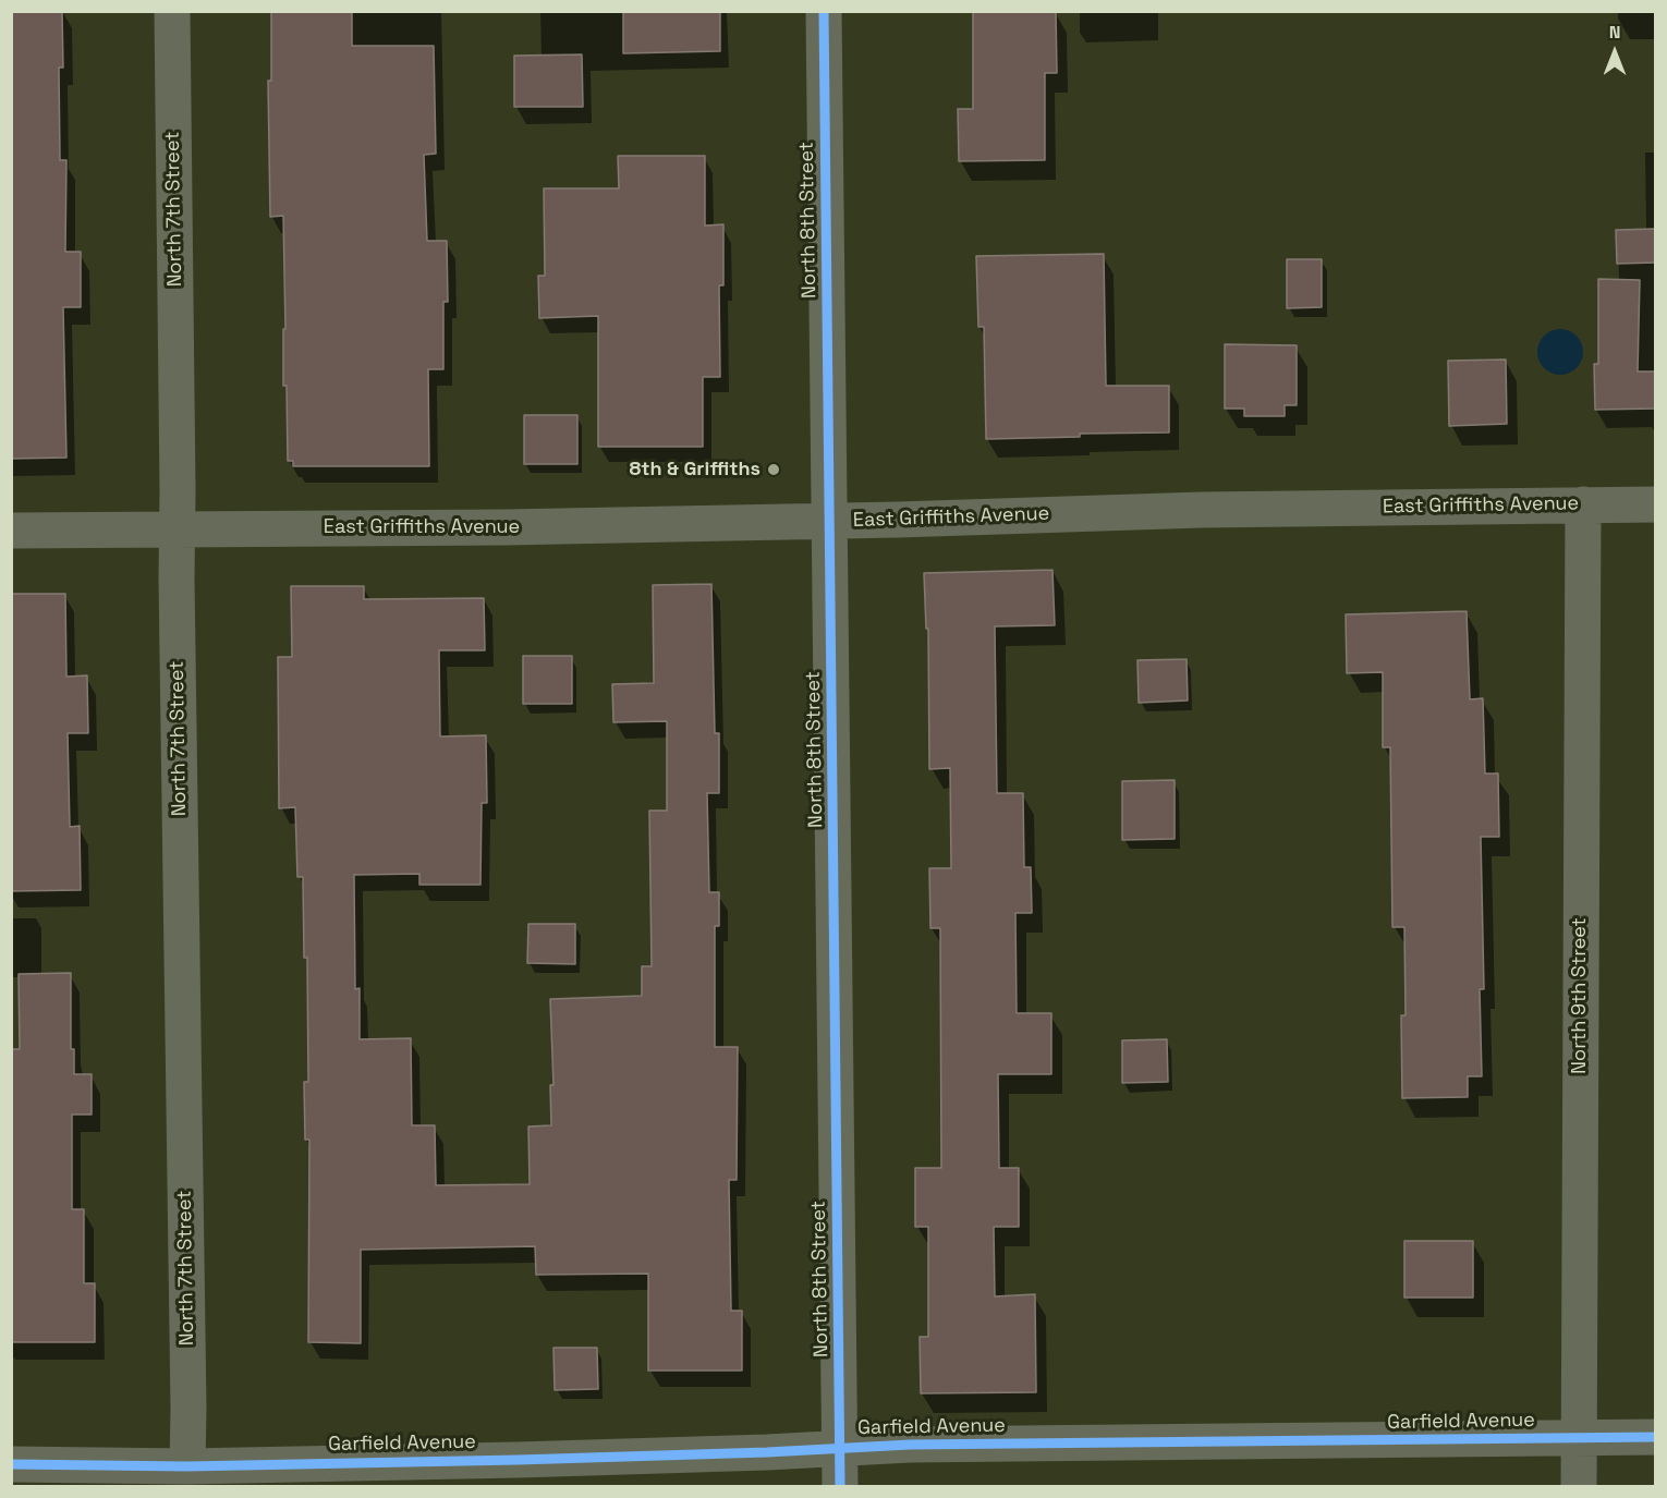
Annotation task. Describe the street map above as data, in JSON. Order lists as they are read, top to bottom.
{
  "streets": {
    "street": [
      "North 7th Street",
      "North 8th Street",
      "East Griffiths Avenue",
      "North 9th Street",
      "Garfield Avenue"
    ]
  },
  "crossings": [
    ["North 7th Street", "East Griffiths Avenue"],
    ["North 7th Street", "Garfield Avenue"],
    ["North 8th Street", "East Griffiths Avenue"],
    ["North 8th Street", "Garfield Avenue"],
    ["East Griffiths Avenue", "North 9th Street"],
    ["North 9th Street", "Garfield Avenue"]
  ],
  "places": ["8th & Griffiths"],
  "north": "top"
}
